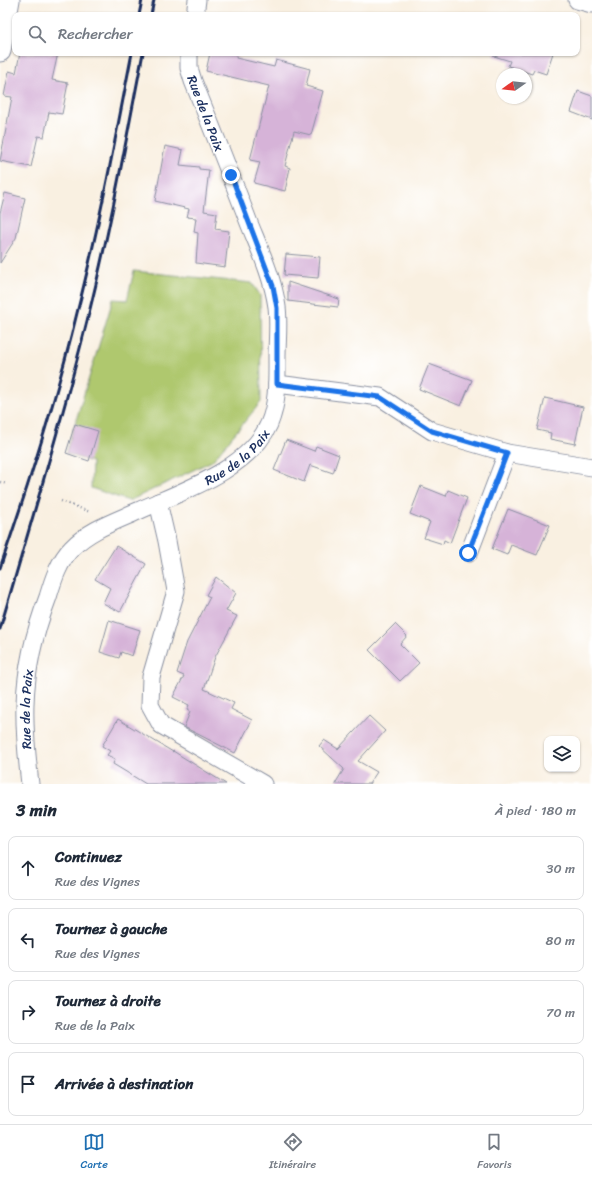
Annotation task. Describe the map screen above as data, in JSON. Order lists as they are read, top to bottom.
{
  "streets": {
    "street": ["Rue de la Paix"]
  },
  "north": "left",
  "page": {
    "search": "Rechercher",
    "heading": ["3 min", "À pied · 180 m"],
    "list": [
      ["Continuez", "Rue des Vignes", "30 m"],
      ["Tournez à gauche", "Rue des Vignes", "80 m"],
      ["Tournez à droite", "Rue de la Paix", "70 m"],
      "Arrivée à destination"
    ],
    "nav": ["Carte", "Itinéraire", "Favoris"]
  }
}
